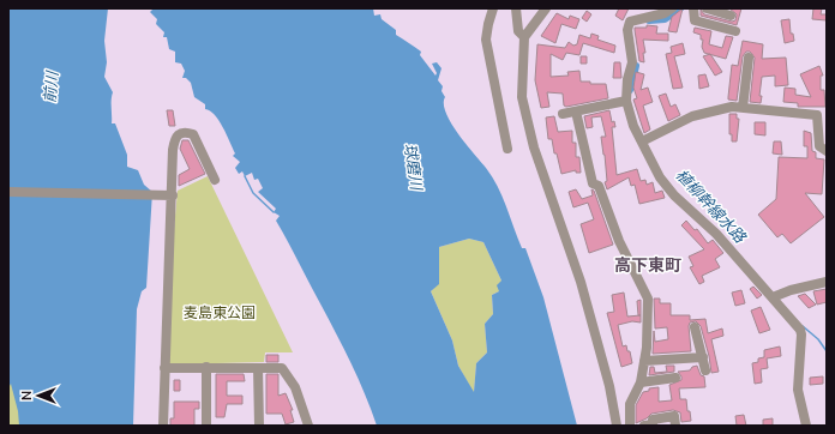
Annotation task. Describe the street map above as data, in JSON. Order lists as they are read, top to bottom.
{
  "districts": ["高下東町"],
  "water": ["前川", "球磨川", "植柳幹線水路"],
  "parks": ["麦島東公園"],
  "north": "left"
}
